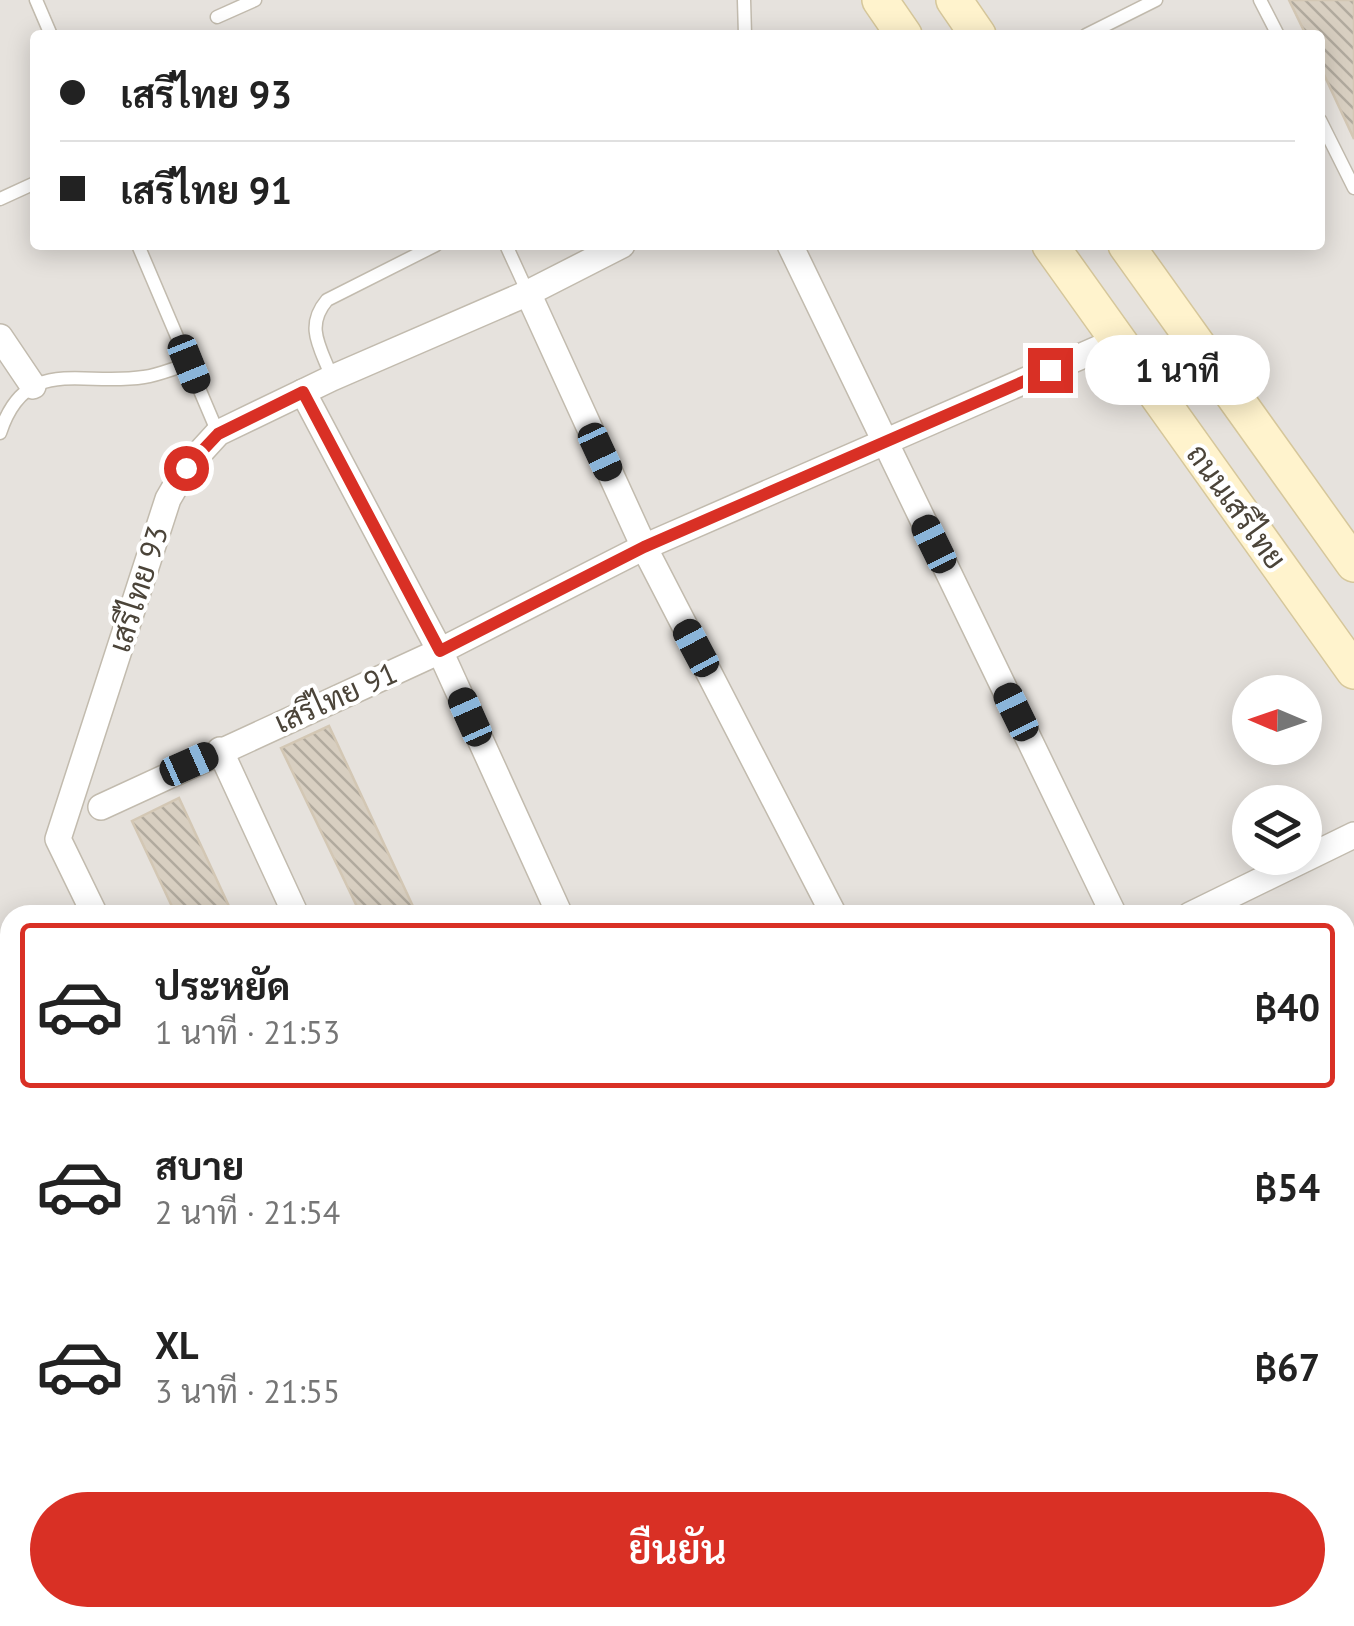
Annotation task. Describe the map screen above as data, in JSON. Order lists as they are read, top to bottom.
{
  "streets": {
    "main road": ["ถนนเสรีไทย"],
    "street": ["เสรีไทย 93", "เสรีไทย 91"]
  },
  "crossings": [
    ["ถนนเสรีไทย", "เสรีไทย 91"]
  ],
  "north": "left",
  "page": {
    "banner": ["เสรีไทย 93", "เสรีไทย 91"],
    "bubble": "1 นาที",
    "list": [
      {
        "name": "ประหยัด",
        "note": "1 นาที · 21:53",
        "value": "฿40"
      },
      {
        "name": "สบาย",
        "note": "2 นาที · 21:54",
        "value": "฿54"
      },
      {
        "name": "XL",
        "note": "3 นาที · 21:55",
        "value": "฿67"
      }
    ],
    "buttons": "ยืนยัน"
  }
}
